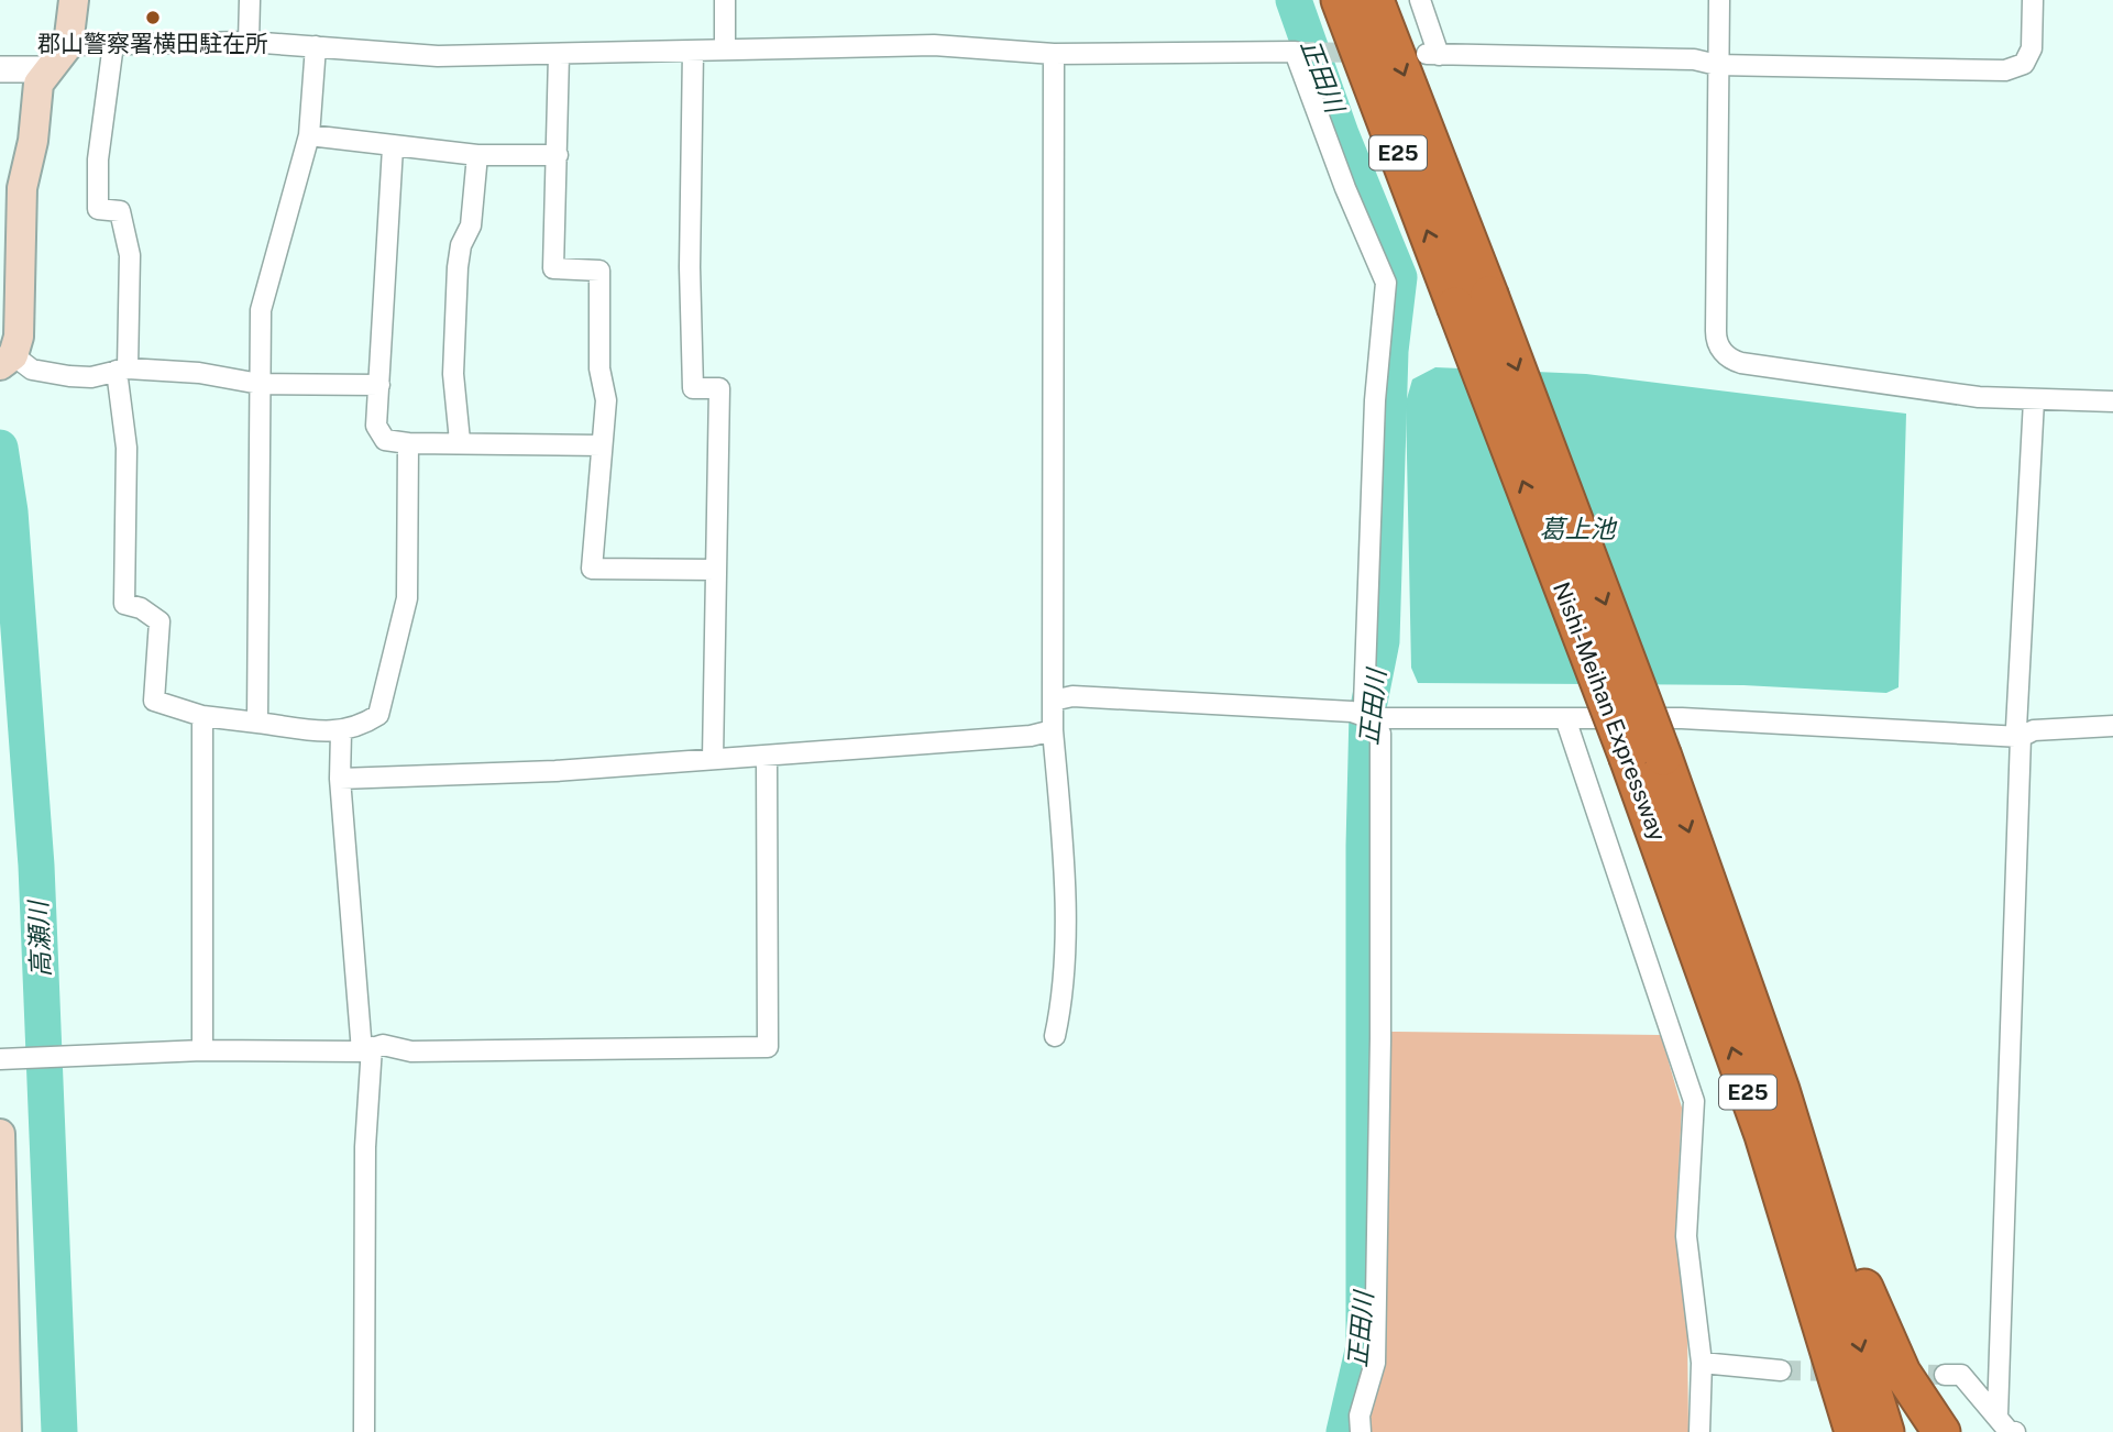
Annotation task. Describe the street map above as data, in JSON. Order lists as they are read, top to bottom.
{
  "streets": {
    "highway": ["E25", "Nishi-Meihan Expressway"]
  },
  "water": ["正田川", "葛上池", "高瀬川"],
  "places": ["郡山警察署横田駐在所"]
}
